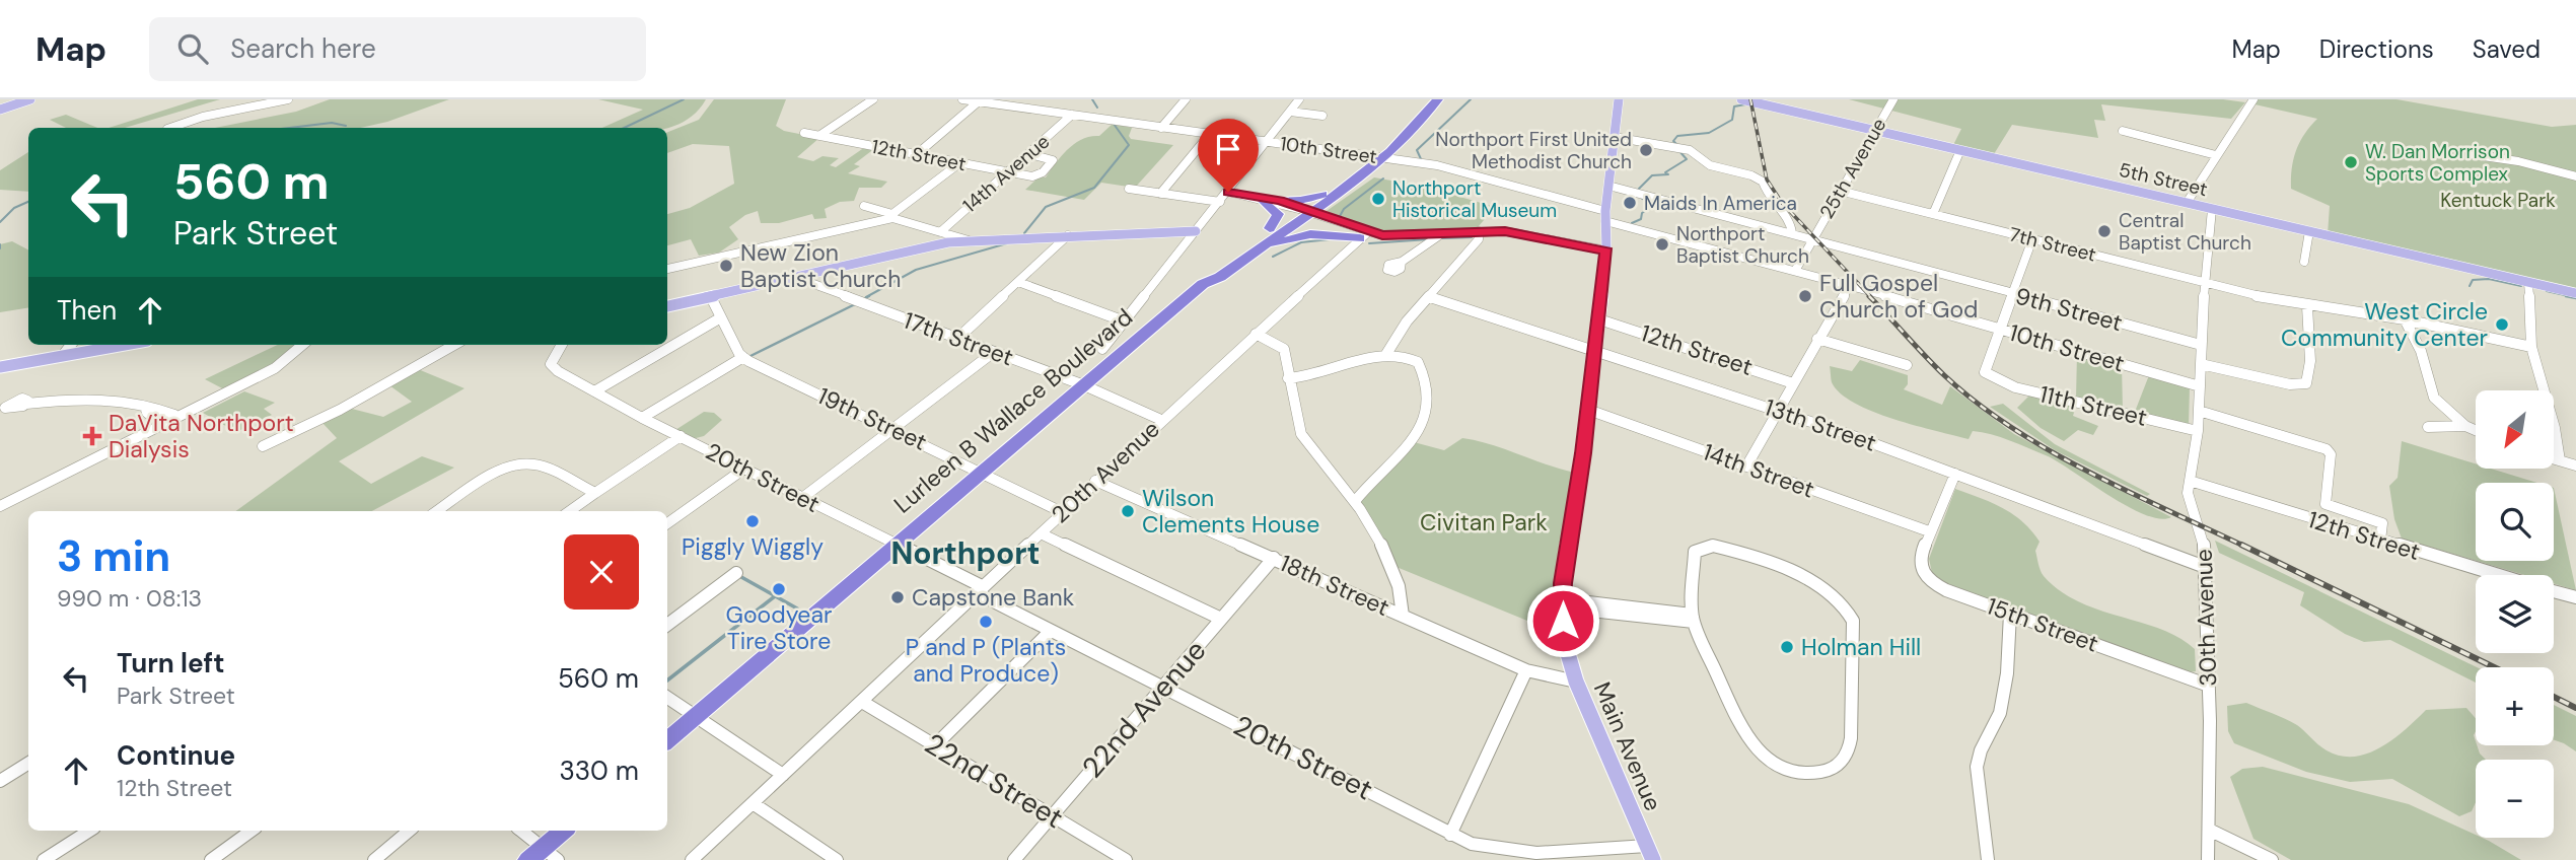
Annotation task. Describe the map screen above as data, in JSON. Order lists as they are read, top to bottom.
{
  "streets": {
    "highway": ["Lurleen B Wallace Boulevard"],
    "main road": ["5th Street", "Main Avenue"],
    "street": [
      "10th Street",
      "12th Street",
      "25th Avenue",
      "14th Avenue",
      "7th Street",
      "9th Street",
      "17th Street",
      "11th Street",
      "19th Street",
      "13th Street",
      "14th Street",
      "20th Avenue",
      "20th Street",
      "18th Street",
      "30th Avenue",
      "15th Street",
      "22nd Avenue",
      "22nd Street"
    ]
  },
  "crossings": [
    ["10th Street", "25th Avenue"],
    ["10th Street", "14th Avenue"],
    ["10th Street", "11th Street"],
    ["10th Street", "Lurleen B Wallace Boulevard"],
    ["10th Street", "30th Avenue"],
    ["10th Street", "Main Avenue"],
    ["12th Street", "14th Avenue"],
    ["12th Street", "30th Avenue"],
    ["12th Street", "Main Avenue"],
    ["25th Avenue", "5th Street"],
    ["25th Avenue", "7th Street"],
    ["25th Avenue", "9th Street"],
    ["5th Street", "30th Avenue"],
    ["7th Street", "30th Avenue"],
    ["9th Street", "30th Avenue"],
    ["17th Street", "Lurleen B Wallace Boulevard"],
    ["17th Street", "20th Avenue"],
    ["11th Street", "30th Avenue"],
    ["Lurleen B Wallace Boulevard", "19th Street"],
    ["Lurleen B Wallace Boulevard", "20th Street"],
    ["19th Street", "20th Avenue"],
    ["13th Street", "30th Avenue"],
    ["13th Street", "Main Avenue"],
    ["14th Street", "15th Street"],
    ["14th Street", "Main Avenue"],
    ["20th Avenue", "20th Street"],
    ["20th Avenue", "18th Street"],
    ["20th Avenue", "22nd Street"],
    ["20th Street", "22nd Avenue"],
    ["20th Street", "Main Avenue"],
    ["18th Street", "22nd Avenue"],
    ["18th Street", "Main Avenue"],
    ["30th Avenue", "15th Street"],
    ["22nd Avenue", "22nd Street"]
  ],
  "districts": ["Northport"],
  "parks": ["Kentuck Park", "Civitan Park"],
  "places": {
    "other": [
      "Northport First United Methodist Church",
      "W. Dan Morrison Sports Complex",
      "Northport Historical Museum",
      "Maids In America",
      "Central Baptist Church",
      "Northport Baptist Church",
      "New Zion Baptist Church",
      "Full Gospel Church of God",
      "West Circle Community Center",
      "Wilson Clements House",
      "Piggly Wiggly",
      "Goodyear Tire Store",
      "Capstone Bank",
      "P and P (Plants and Produce)",
      "Holman Hill"
    ],
    "health": ["DaVita Northport Dialysis"]
  },
  "north": "bottom left",
  "page": {
    "header": "Map",
    "search": "Search here",
    "nav": ["Map", "Directions", "Saved"],
    "turn": ["560 m", "Park Street"],
    "then": "Then",
    "map_buttons": ["+", "−"],
    "heading": ["3 min", "990 m · 08:13"],
    "list": [
      {
        "name": "Turn left",
        "note": "Park Street",
        "value": "560 m"
      },
      {
        "name": "Continue",
        "note": "12th Street",
        "value": "330 m"
      }
    ]
  }
}
